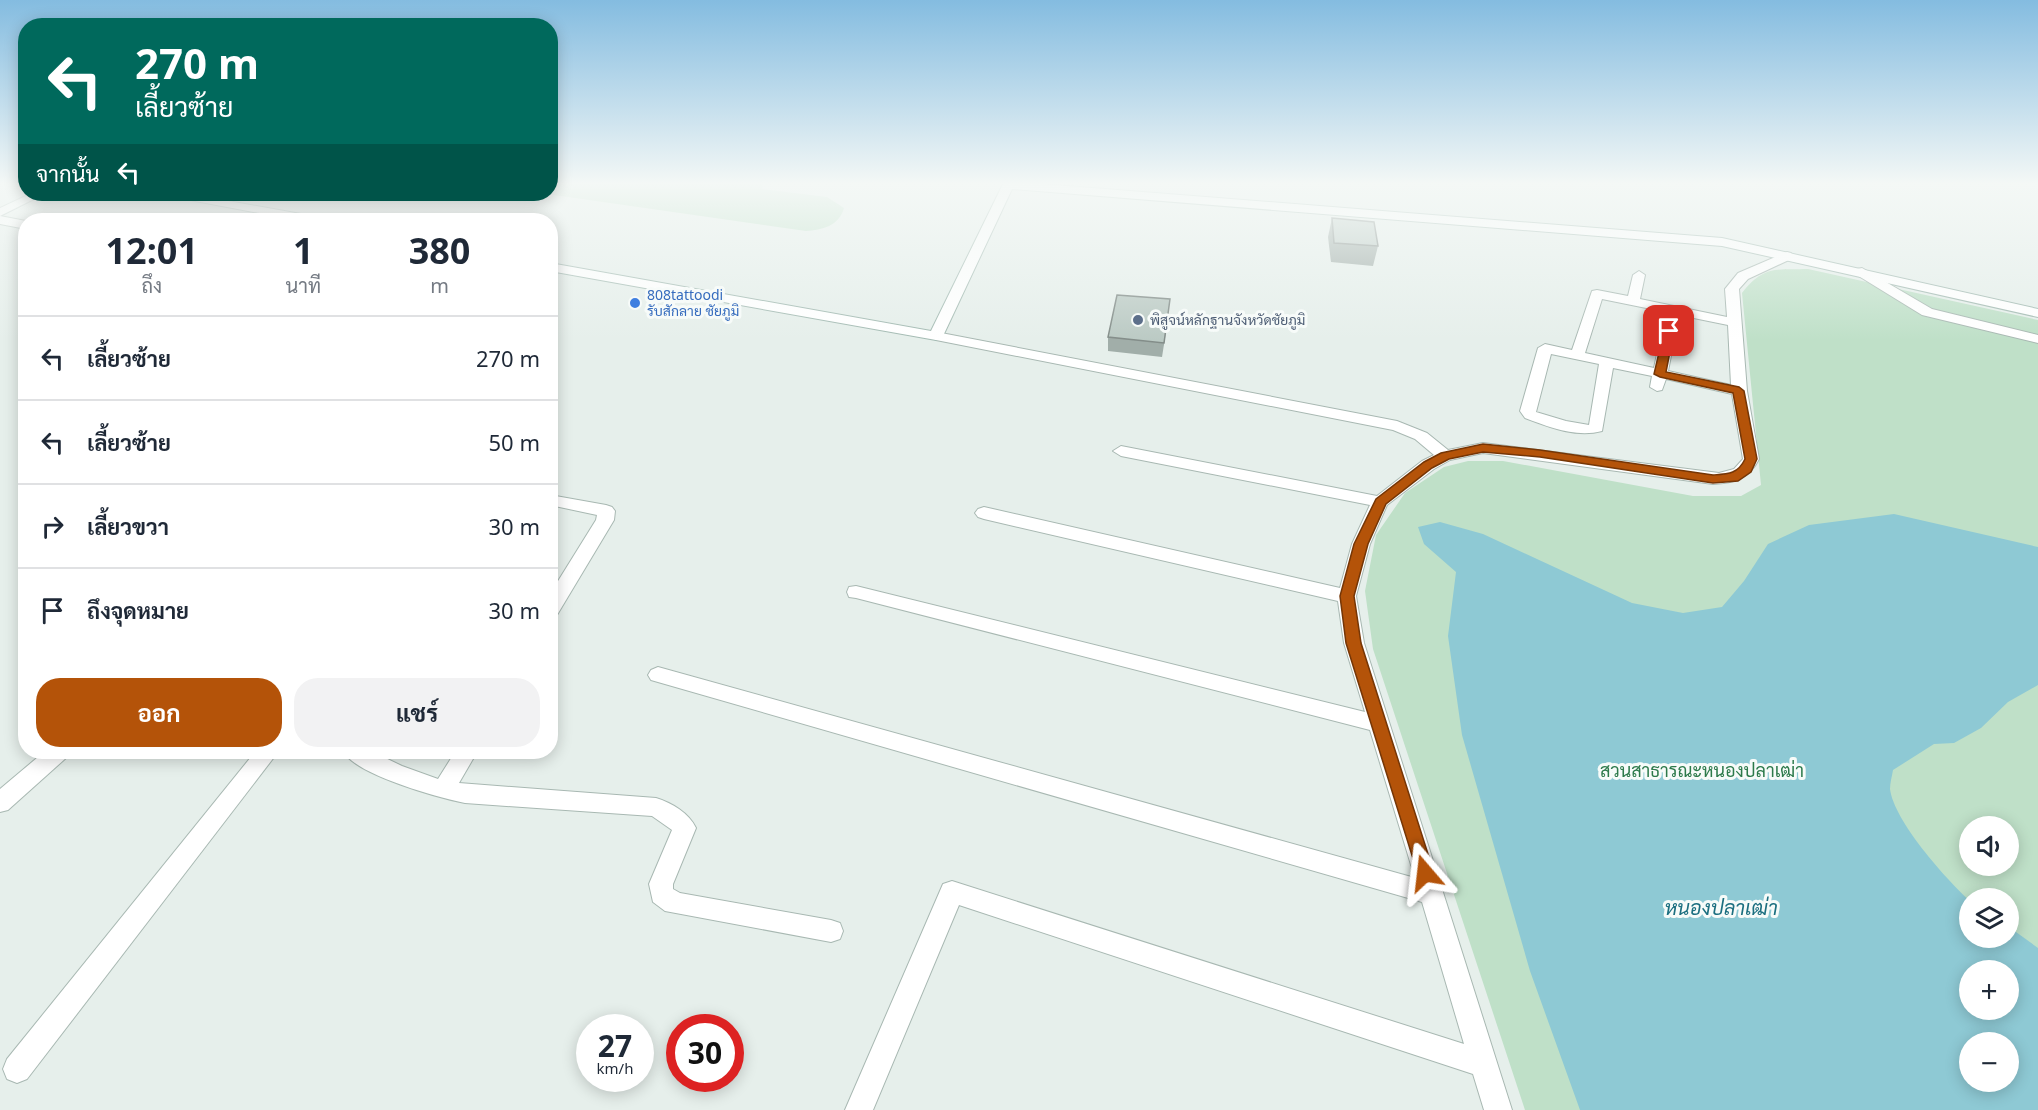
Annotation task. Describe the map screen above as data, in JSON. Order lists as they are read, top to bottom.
{
  "water": ["หนองปลาเฒ่า"],
  "parks": ["สวนสาธารณะหนองปลาเฒ่า"],
  "places": ["808tattoodi รับสักลาย ชัยภูมิ", "พิสูจน์หลักฐานจังหวัดชัยภูมิ"],
  "page": {
    "turn": ["270 m", "เลี้ยวซ้าย"],
    "then": "จากนั้น",
    "eta": [
      "12:01",
      "ถึง",
      "1",
      "นาที",
      "380",
      "m"
    ],
    "list": [
      {
        "name": "เลี้ยวซ้าย",
        "value": "270 m"
      },
      {
        "name": "เลี้ยวซ้าย",
        "value": "50 m"
      },
      {
        "name": "เลี้ยวขวา",
        "value": "30 m"
      },
      {
        "name": "ถึงจุดหมาย",
        "value": "30 m"
      }
    ],
    "buttons": ["ออก", "แชร์"],
    "map_buttons": ["+", "−"],
    "speed": "27 km/h",
    "limit": "30"
  }
}
